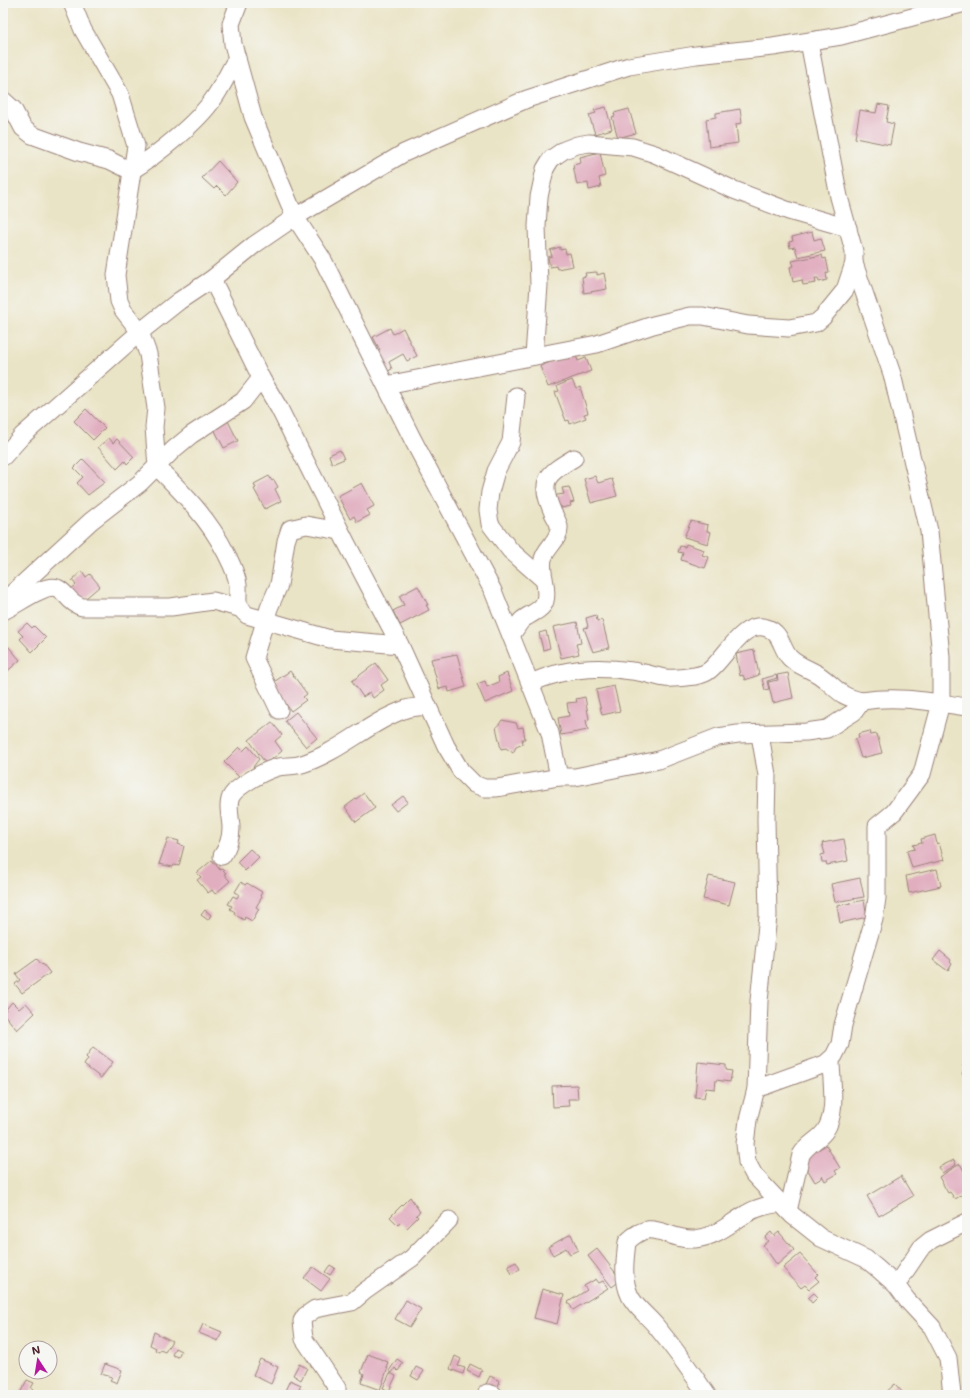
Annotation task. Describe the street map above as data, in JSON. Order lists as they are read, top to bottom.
{
  "north": "top"
}
